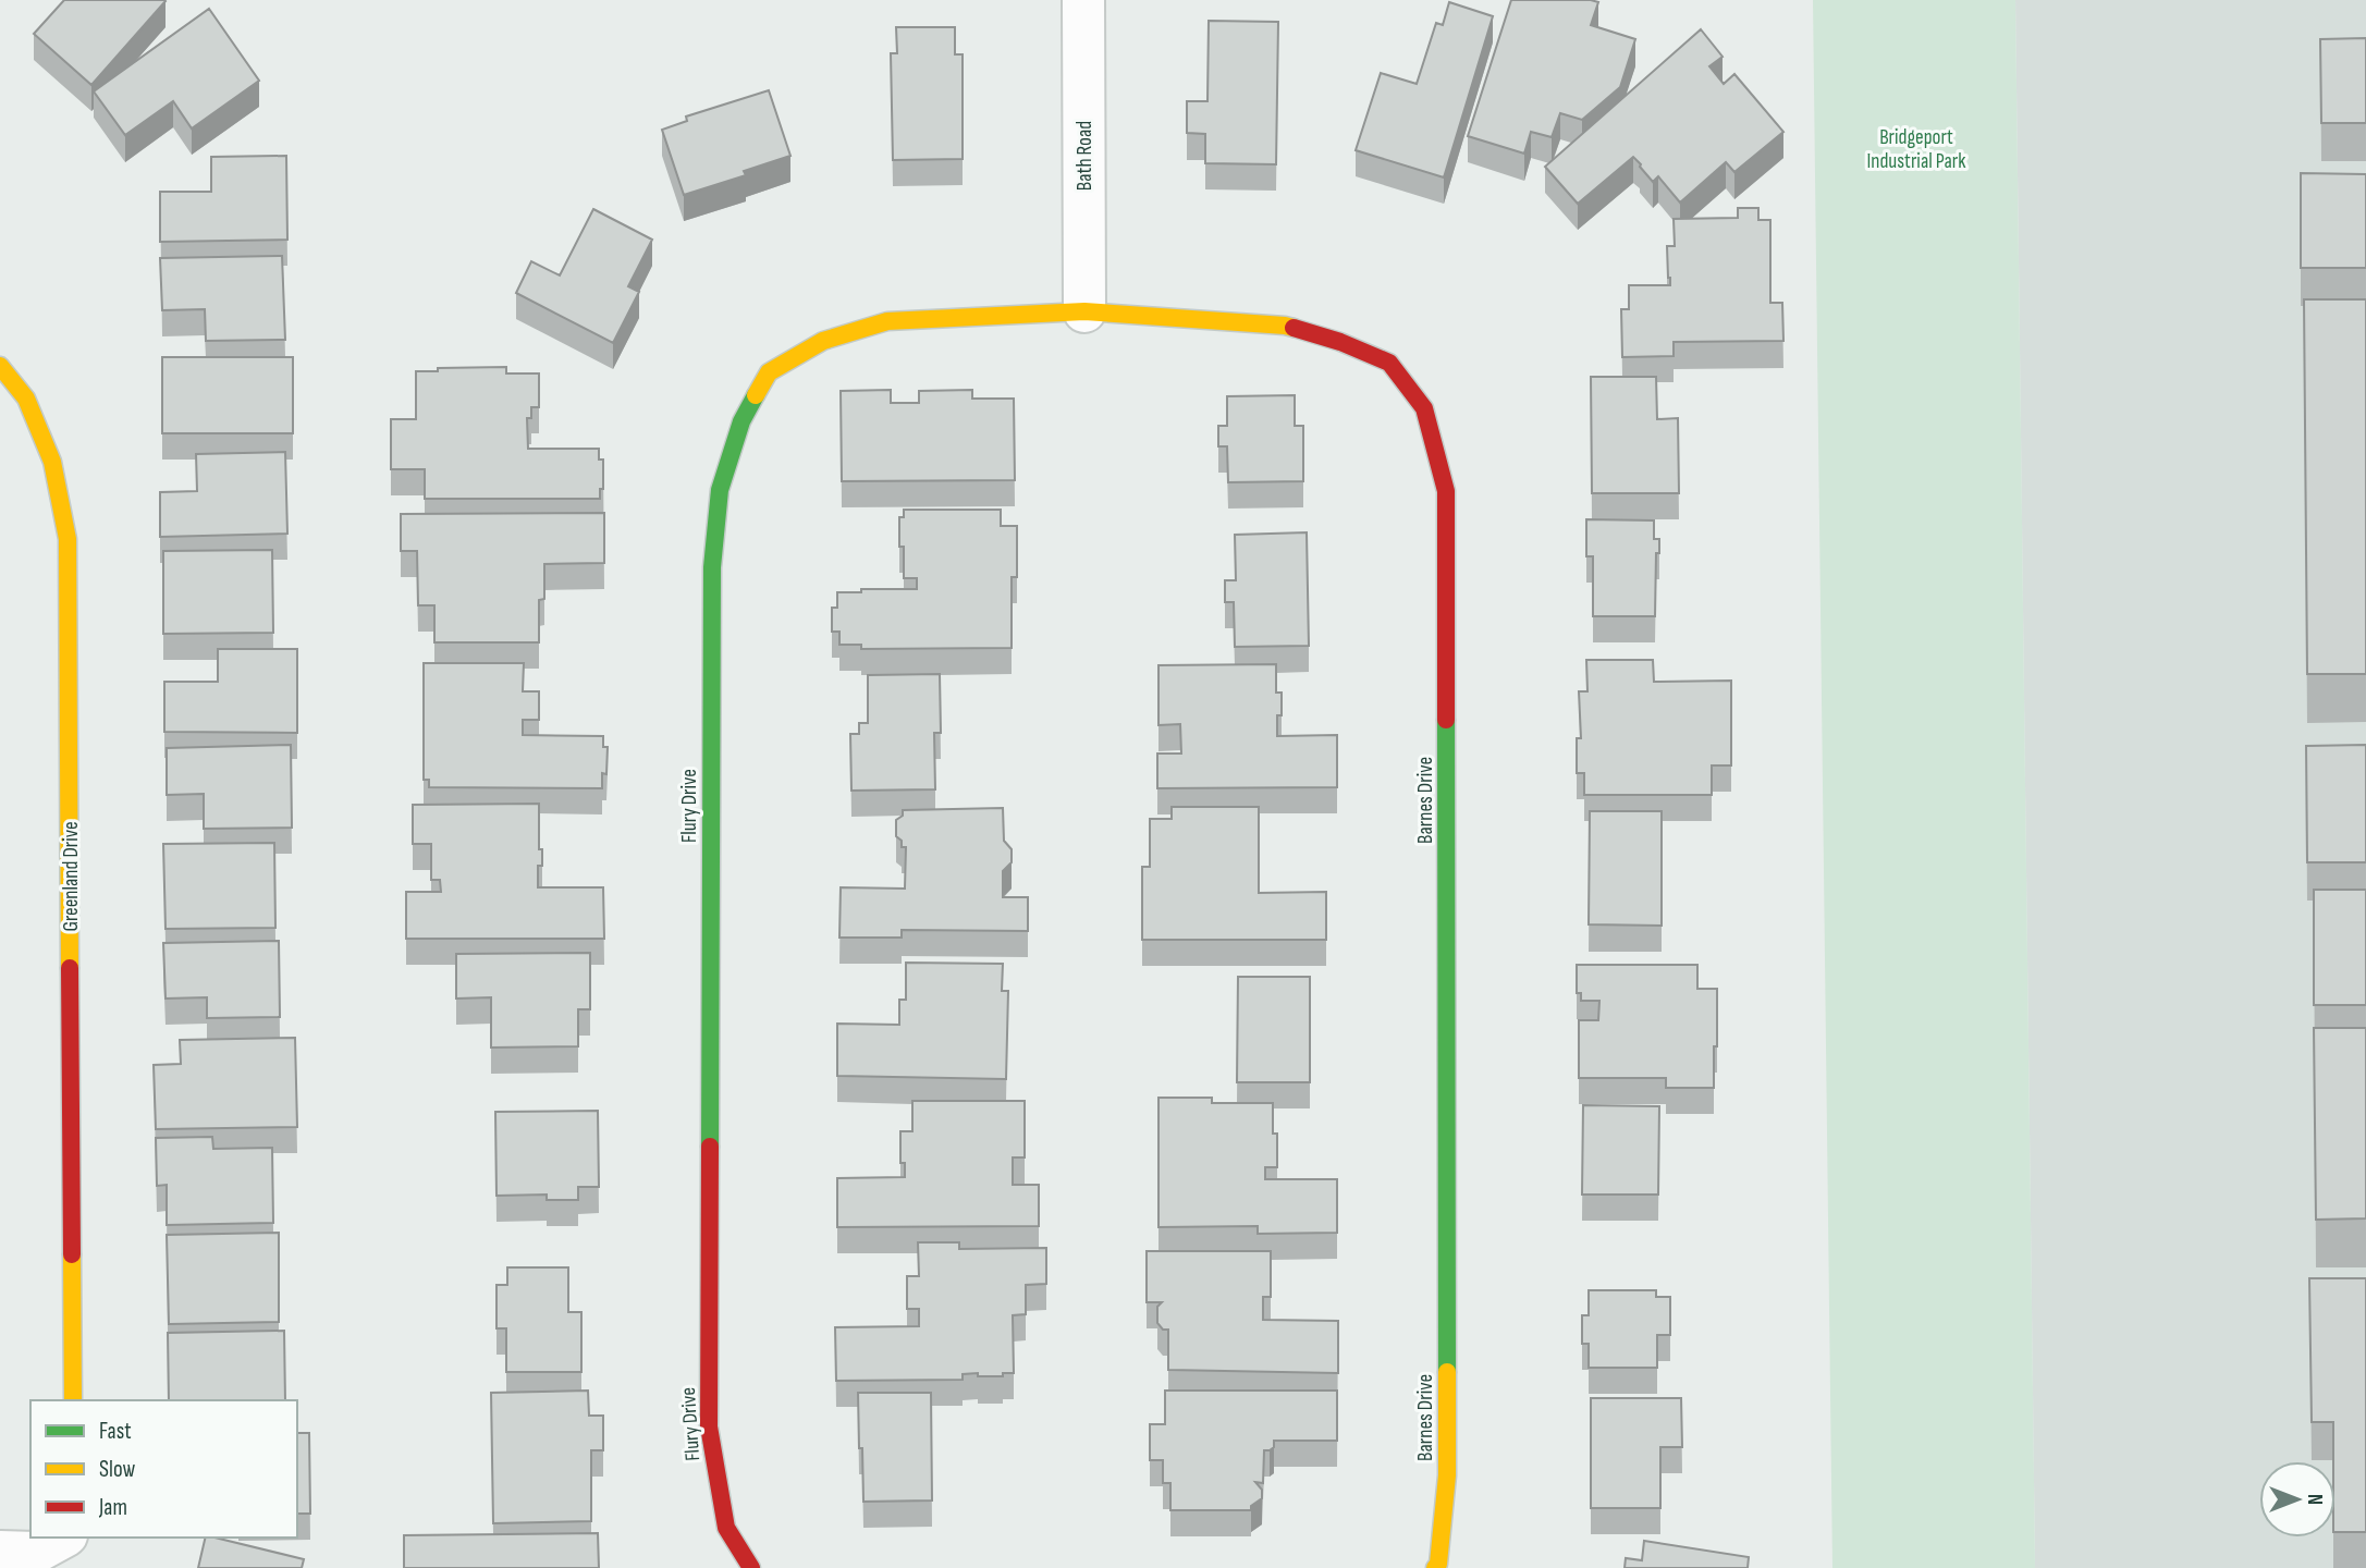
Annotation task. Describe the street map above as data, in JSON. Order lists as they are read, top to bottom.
{
  "streets": {
    "street": [
      "Bath Road",
      "Barnes Drive",
      "Flury Drive",
      "Greenland Drive"
    ]
  },
  "crossings": [
    ["Bath Road", "Barnes Drive"],
    ["Bath Road", "Flury Drive"],
    ["Barnes Drive", "Flury Drive"]
  ],
  "parks": ["Bridgeport Industrial Park"],
  "legend": ["Fast", "Slow", "Jam"],
  "north": "right"
}
